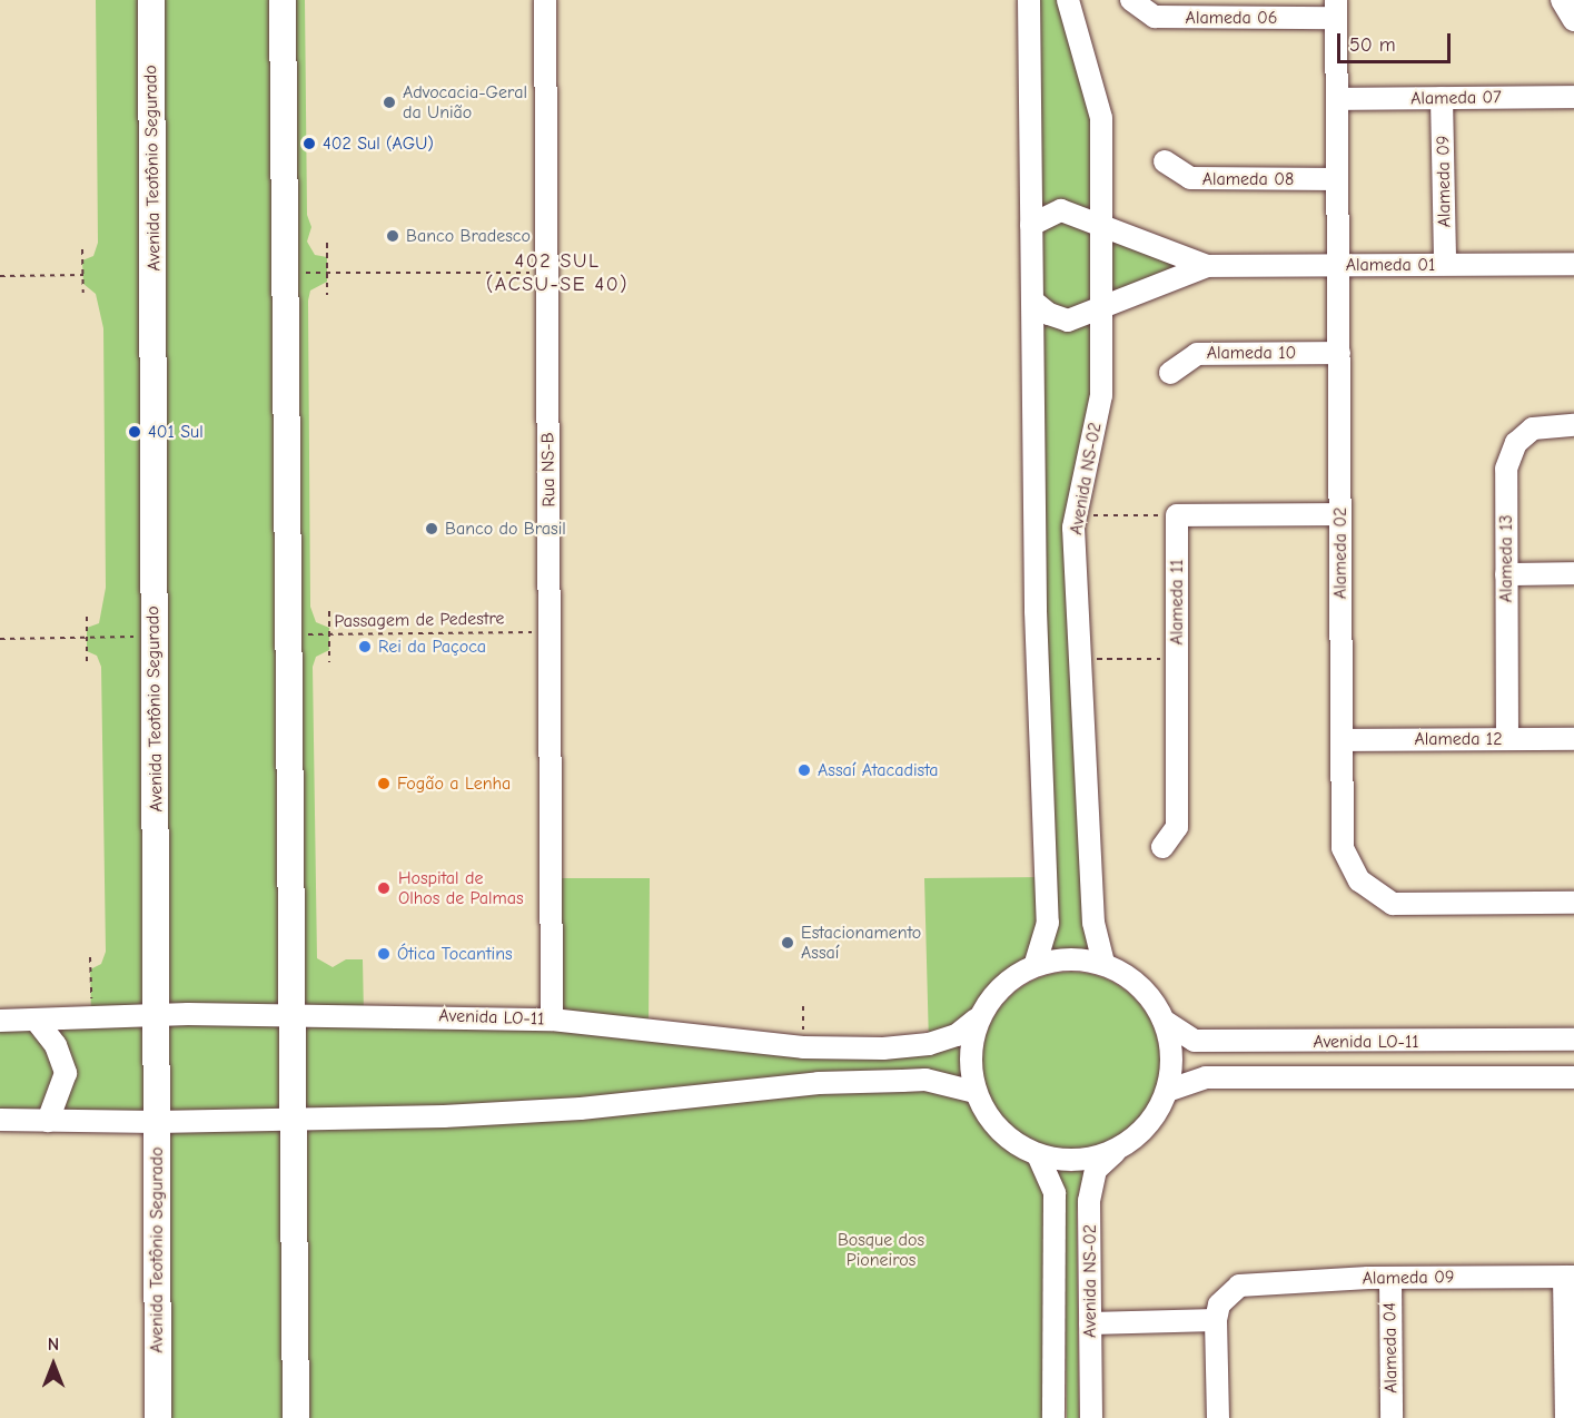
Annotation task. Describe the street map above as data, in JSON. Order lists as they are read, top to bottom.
{
  "streets": {
    "main road": ["Avenida Teotônio Segurado"],
    "street": [
      "Alameda 06",
      "Alameda 07",
      "Alameda 08",
      "Alameda 09",
      "Alameda 01",
      "Alameda 10",
      "Rua NS-B",
      "Avenida NS-02",
      "Alameda 02",
      "Alameda 13",
      "Alameda 11",
      "Alameda 12",
      "Avenida LO-11",
      "Alameda 04"
    ],
    "path": ["Passagem de Pedestre"]
  },
  "crossings": [
    ["Alameda 06", "Alameda 02"],
    ["Alameda 07", "Alameda 09"],
    ["Alameda 07", "Alameda 02"],
    ["Avenida Teotônio Segurado", "Avenida LO-11"],
    ["Alameda 08", "Alameda 02"],
    ["Alameda 09", "Alameda 01"],
    ["Alameda 09", "Alameda 04"],
    ["Alameda 01", "Avenida NS-02"],
    ["Alameda 01", "Alameda 02"],
    ["Alameda 10", "Alameda 02"],
    ["Rua NS-B", "Passagem de Pedestre"],
    ["Rua NS-B", "Avenida LO-11"],
    ["Avenida NS-02", "Avenida LO-11"],
    ["Alameda 02", "Alameda 12"],
    ["Alameda 13", "Alameda 12"]
  ],
  "districts": ["402 SUL (ACSU-SE 40)"],
  "parks": ["Bosque dos Pioneiros"],
  "places": [
    "Advocacia-Geral da União",
    "402 Sul (AGU)",
    "Banco Bradesco",
    "401 Sul",
    "Banco do Brasil",
    "Rei da Paçoca",
    "Assaí Atacadista",
    "Fogão a Lenha",
    "Hospital de Olhos de Palmas",
    "Estacionamento Assaí",
    "Ótica Tocantins"
  ],
  "scale_bar": "50 m",
  "north": "top"
}
